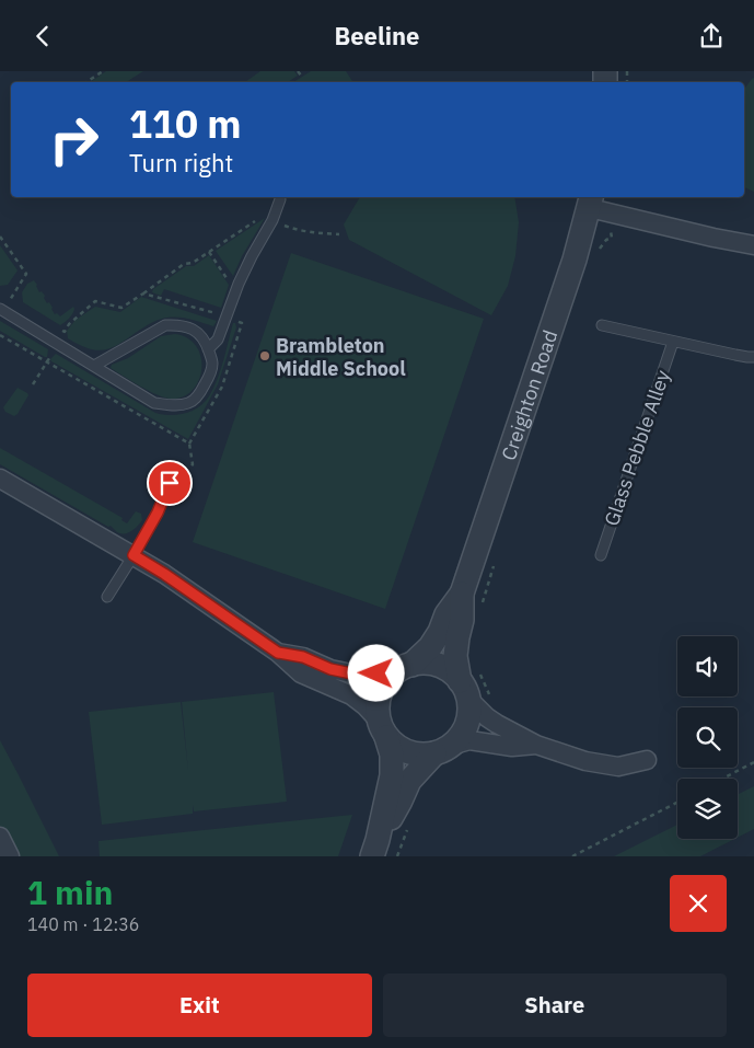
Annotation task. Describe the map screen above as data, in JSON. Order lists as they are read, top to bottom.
{
  "streets": {
    "street": ["Creighton Road"],
    "lane": ["Glass Pebble Alley"]
  },
  "places": ["Brambleton Middle School"],
  "page": {
    "header": "Beeline",
    "turn": ["110 m", "Turn right"],
    "heading": ["1 min", "140 m · 12:36"],
    "buttons": ["Exit", "Share"]
  }
}
